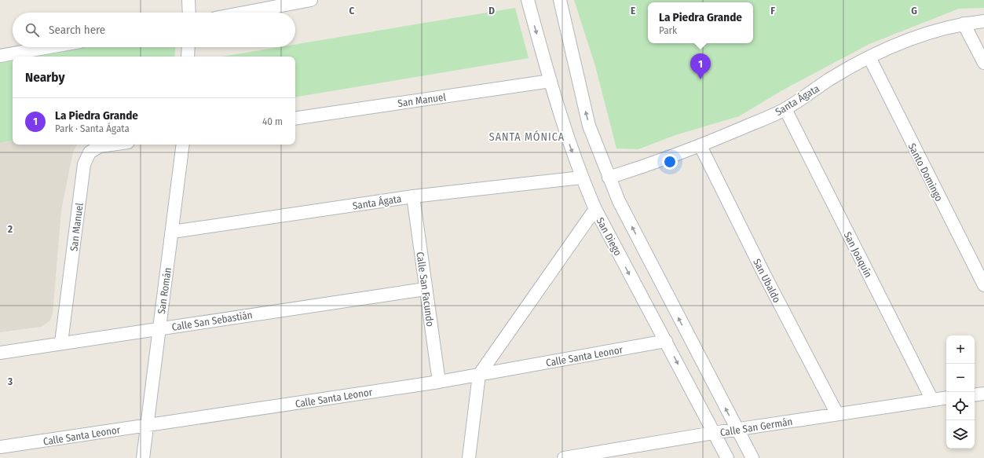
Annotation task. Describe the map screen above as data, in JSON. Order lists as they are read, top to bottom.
{
  "streets": {
    "street": [
      "San Manuel",
      "Santa Ágata",
      "Santo Domingo",
      "San Diego",
      "San Joaquín",
      "San Ubaldo",
      "Calle San Facundo",
      "San Román",
      "Calle San Sebastián",
      "Calle Santa Leonor",
      "Calle San Germán"
    ]
  },
  "crossings": [
    ["San Manuel", "San Diego"],
    ["San Manuel", "Calle San Sebastián"],
    ["Santa Ágata", "Santo Domingo"],
    ["Santa Ágata", "San Diego"],
    ["Santa Ágata", "San Joaquín"],
    ["Santa Ágata", "San Ubaldo"],
    ["Santa Ágata", "Calle San Facundo"],
    ["Santa Ágata", "San Román"],
    ["San Diego", "Calle Santa Leonor"],
    ["San Diego", "Calle San Germán"],
    ["San Joaquín", "Calle San Germán"],
    ["San Ubaldo", "Calle San Germán"],
    ["Calle San Facundo", "Calle San Sebastián"],
    ["Calle San Facundo", "Calle Santa Leonor"],
    ["San Román", "Calle San Sebastián"],
    ["San Román", "Calle Santa Leonor"]
  ],
  "districts": ["SANTA MÓNICA"],
  "page": {
    "popup": ["La Piedra Grande", "Park"],
    "search": "Search here",
    "pins": "1",
    "heading": "Nearby",
    "list": [
      {
        "mark": "1",
        "name": "La Piedra Grande",
        "note": "Park · Santa Ágata",
        "value": "40 m"
      }
    ],
    "map_buttons": ["+", "−"]
  },
  "grid": {
    "columns": [
      "C",
      "D",
      "E",
      "F",
      "G"
    ],
    "rows": ["2", "3"]
  }
}
